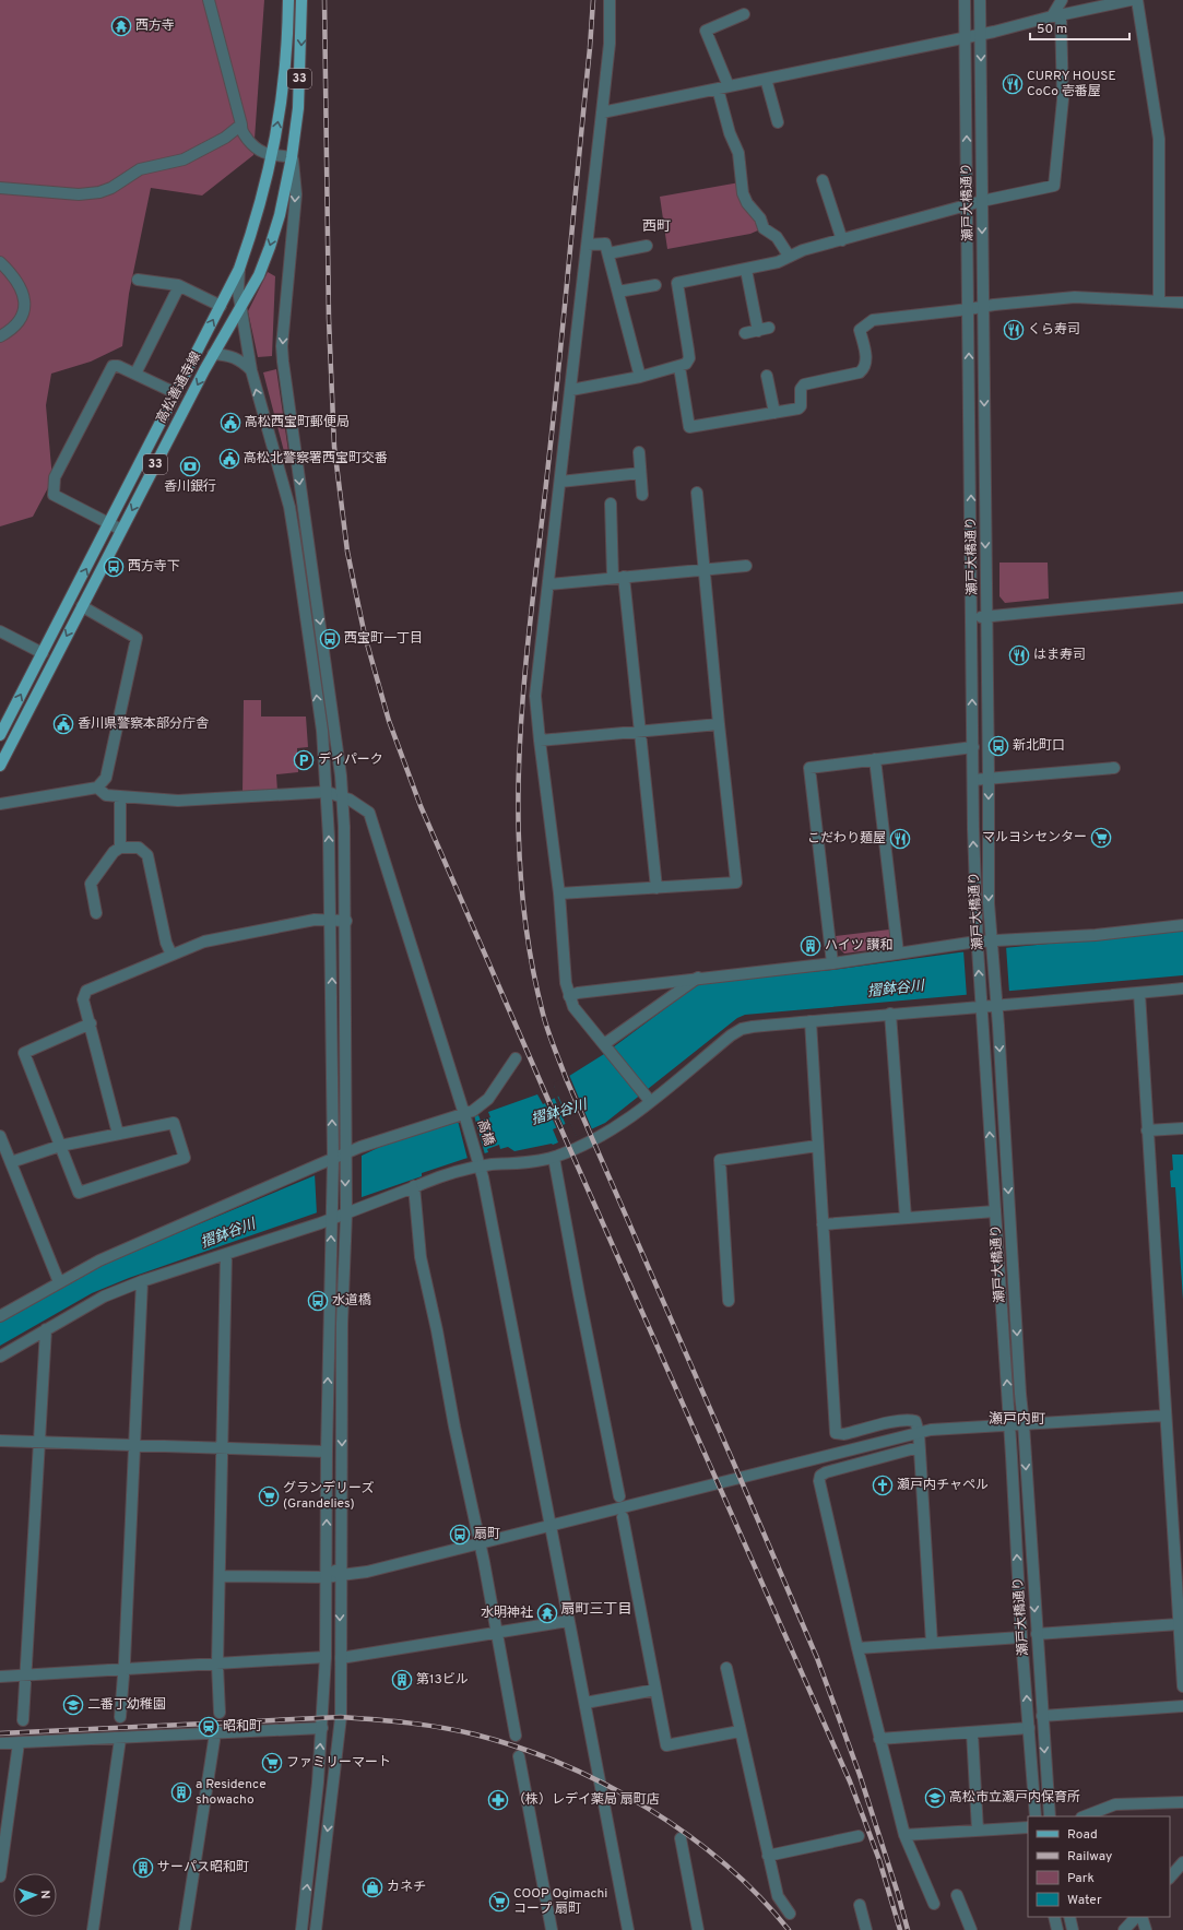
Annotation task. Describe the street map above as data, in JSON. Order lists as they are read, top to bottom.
{
  "streets": {
    "main road": ["33", "高松善通寺線"],
    "street": ["瀬戸大橋通り", "高橋"]
  },
  "districts": ["西町", "瀬戸内町", "扇町三丁目"],
  "water": ["摺鉢谷川"],
  "places": {
    "temple": ["西方寺", "水明神社"],
    "restaurant": [
      "CURRY HOUSE CoCo 壱番屋",
      "くら寿司",
      "はま寿司",
      "こだわり麺屋"
    ],
    "public building": ["高松西宝町郵便局", "高松北警察署西宝町交番", "香川県警察本部分庁舎"],
    "bank": ["香川銀行"],
    "bus stop": [
      "西方寺下",
      "西宝町一丁目",
      "新北町口",
      "水道橋",
      "扇町"
    ],
    "parking": ["デイパーク"],
    "supermarket": [
      "マルヨシセンター",
      "グランデリーズ (Grandelies)",
      "ファミリーマート",
      "COOP Ogimachi コープ 扇町"
    ],
    "building": [
      "ハイツ 讃和",
      "第13ビル",
      "a Residence showacho",
      "サーパス昭和町"
    ],
    "church": ["瀬戸内チャペル"],
    "school or university": ["二番丁幼稚園", "高松市立瀬戸内保育所"],
    "station": ["昭和町"],
    "pharmacy": ["（株）レデイ薬局 扇町店"],
    "shop": ["カネチ"]
  },
  "legend": [
    "Road",
    "Railway",
    "Park",
    "Water"
  ],
  "scale_bar": "50 m",
  "north": "right"
}
